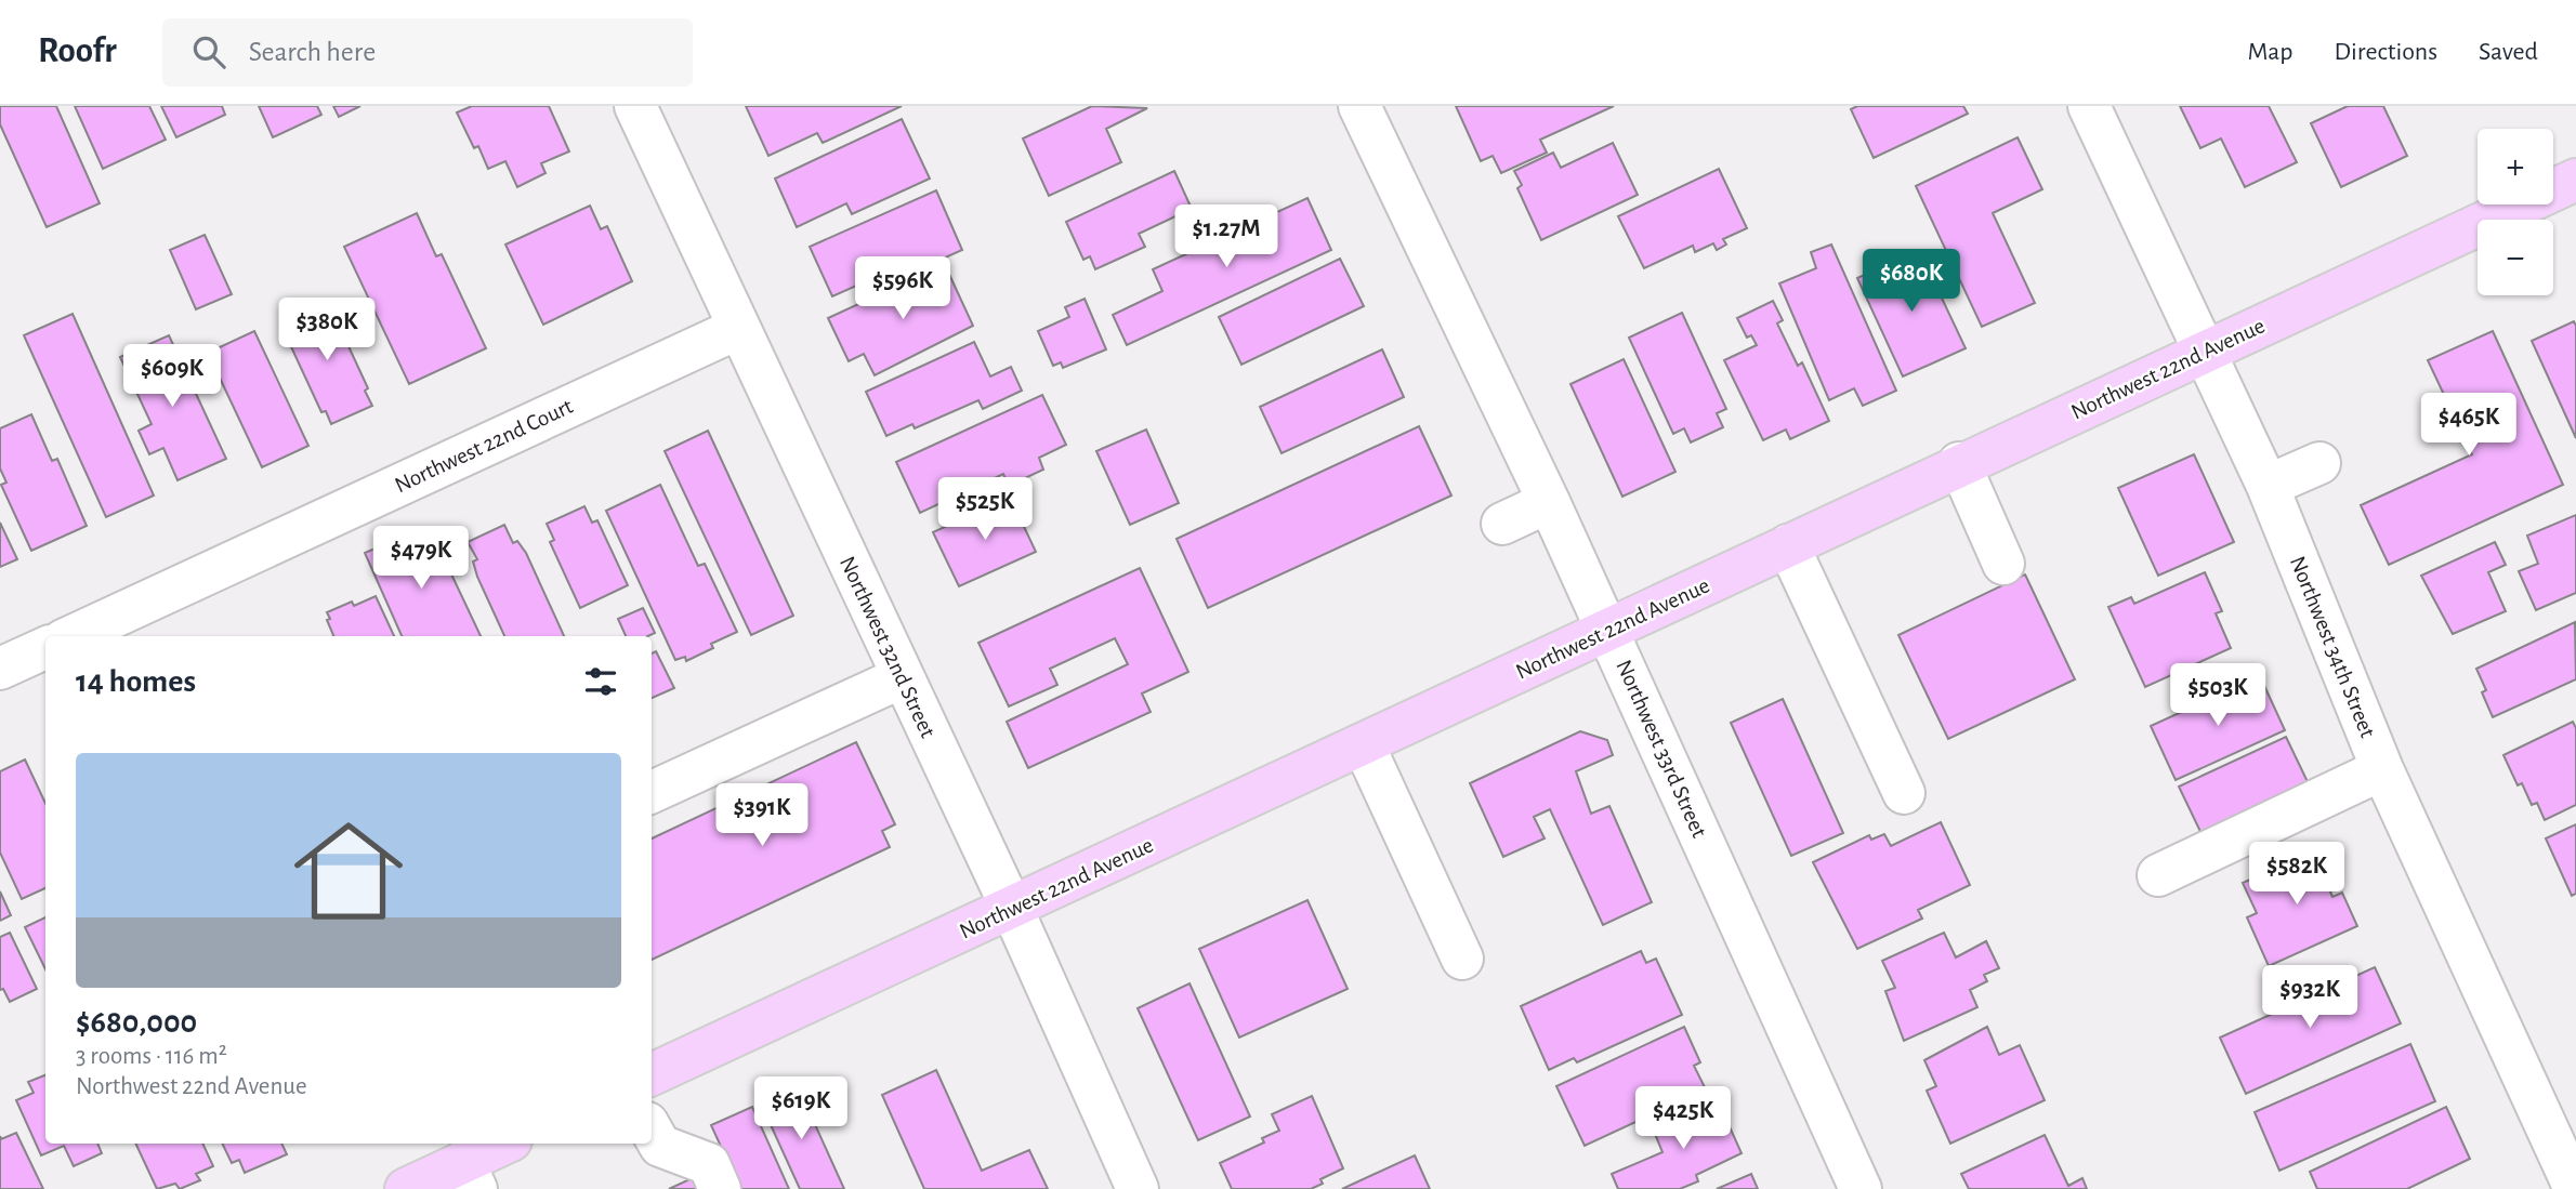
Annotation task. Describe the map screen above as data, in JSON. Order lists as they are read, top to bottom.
{
  "streets": {
    "main road": ["Northwest 22nd Avenue"],
    "street": [
      "Northwest 22nd Court",
      "Northwest 32nd Street",
      "Northwest 34th Street",
      "Northwest 33rd Street"
    ]
  },
  "crossings": [
    ["Northwest 22nd Avenue", "Northwest 32nd Street"],
    ["Northwest 22nd Avenue", "Northwest 34th Street"],
    ["Northwest 22nd Avenue", "Northwest 33rd Street"],
    ["Northwest 22nd Court", "Northwest 32nd Street"]
  ],
  "page": {
    "header": "Roofr",
    "search": "Search here",
    "nav": ["Map", "Directions", "Saved"],
    "map_buttons": ["+", "−"],
    "price": [
      "$1.27M",
      "$680K",
      "$596K",
      "$380K",
      "$609K",
      "$465K",
      "$525K",
      "$479K",
      "$503K",
      "$391K",
      "$582K",
      "$932K",
      "$619K",
      "$425K"
    ],
    "heading": "14 homes",
    "list": [
      {
        "name": "$680,000",
        "note": "3 rooms · 116 m² · Northwest 22nd Avenue"
      }
    ]
  }
}
